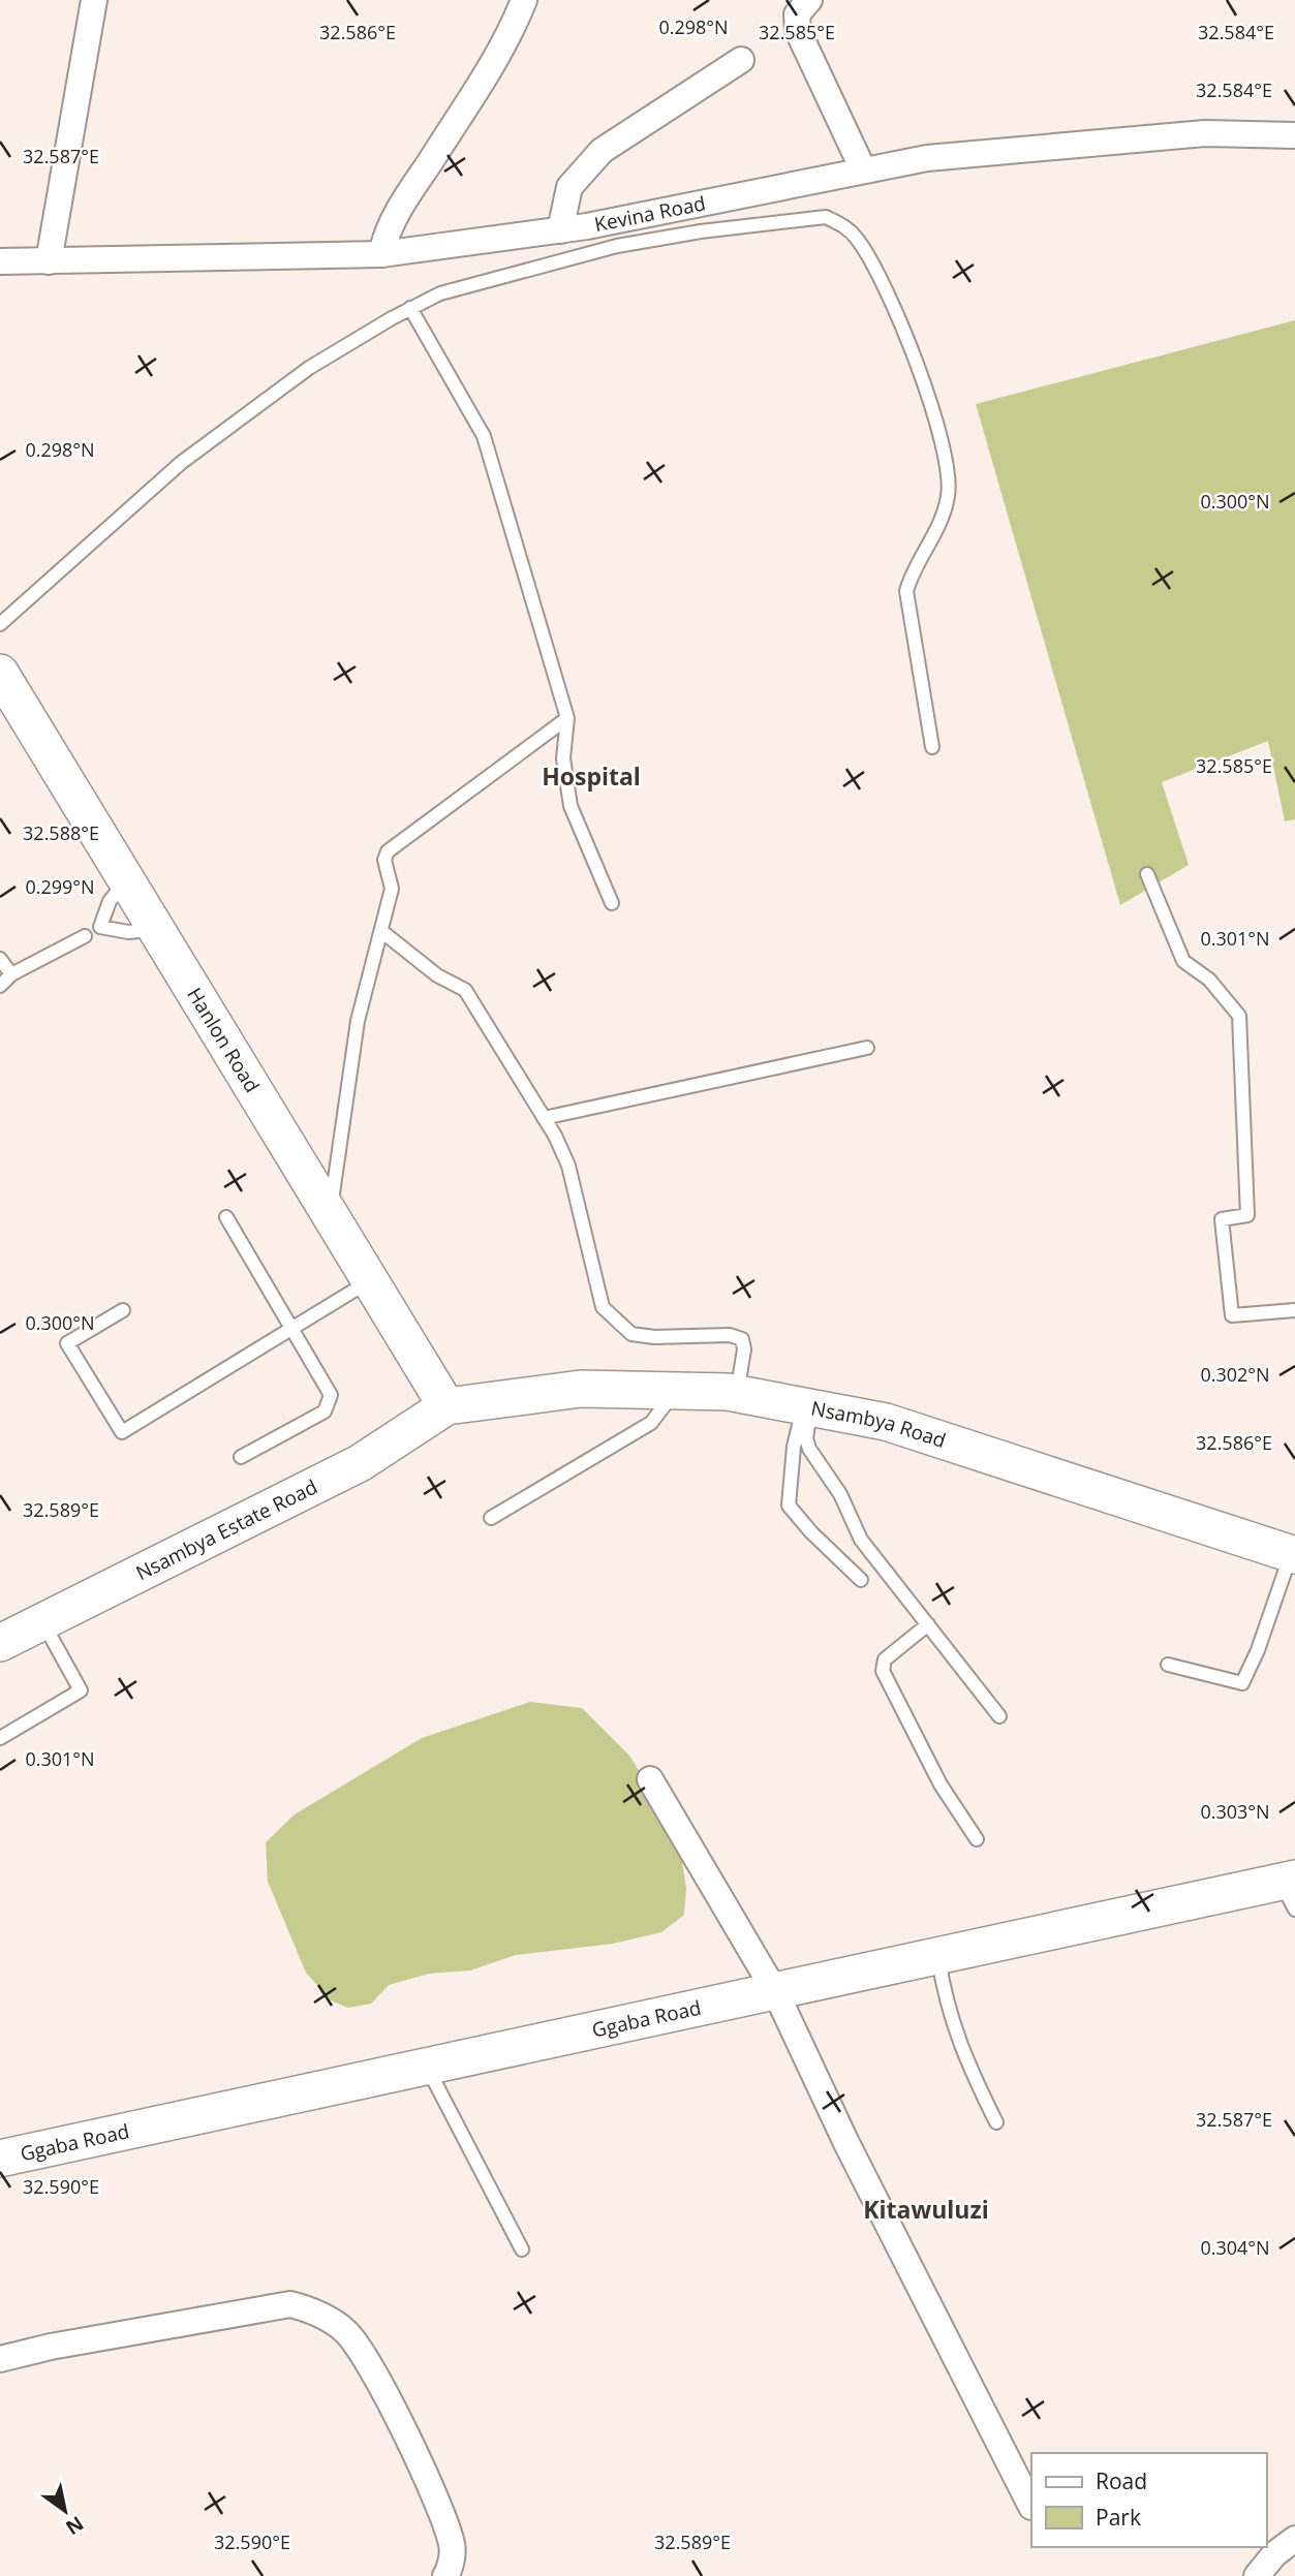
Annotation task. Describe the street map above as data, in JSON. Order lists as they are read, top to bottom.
{
  "streets": {
    "main road": [
      "Hanlon Road",
      "Nsambya Road",
      "Nsambya Estate Road",
      "Ggaba Road"
    ],
    "street": ["Kevina Road"]
  },
  "crossings": [
    ["Hanlon Road", "Nsambya Road"],
    ["Hanlon Road", "Nsambya Estate Road"],
    ["Nsambya Road", "Nsambya Estate Road"]
  ],
  "districts": ["Hospital", "Kitawuluzi"],
  "legend": ["Road", "Park"],
  "north": "bottom right",
  "coordinates": [
    "0.298°N",
    "32.586°E",
    "32.585°E",
    "32.584°E",
    "32.587°E",
    "0.300°N",
    "32.588°E",
    "0.299°N",
    "0.301°N",
    "0.302°N",
    "32.589°E",
    "0.303°N",
    "32.590°E",
    "0.304°N"
  ]
}
